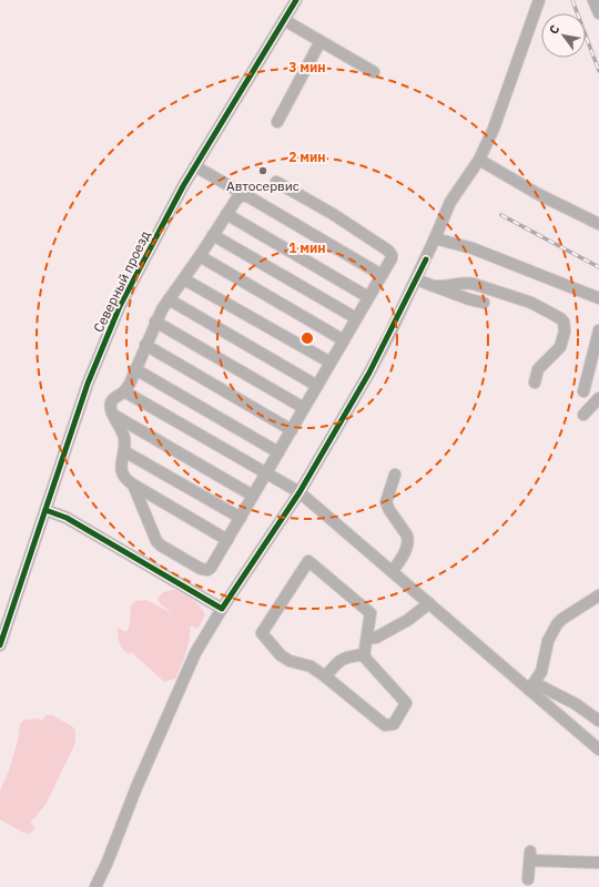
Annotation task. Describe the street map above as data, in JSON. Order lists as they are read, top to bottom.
{
  "streets": {
    "street": ["Северный проезд"]
  },
  "places": ["Автосервис"],
  "north": "top left",
  "rings": ["3 мин", "2 мин", "1 мин"]
}
